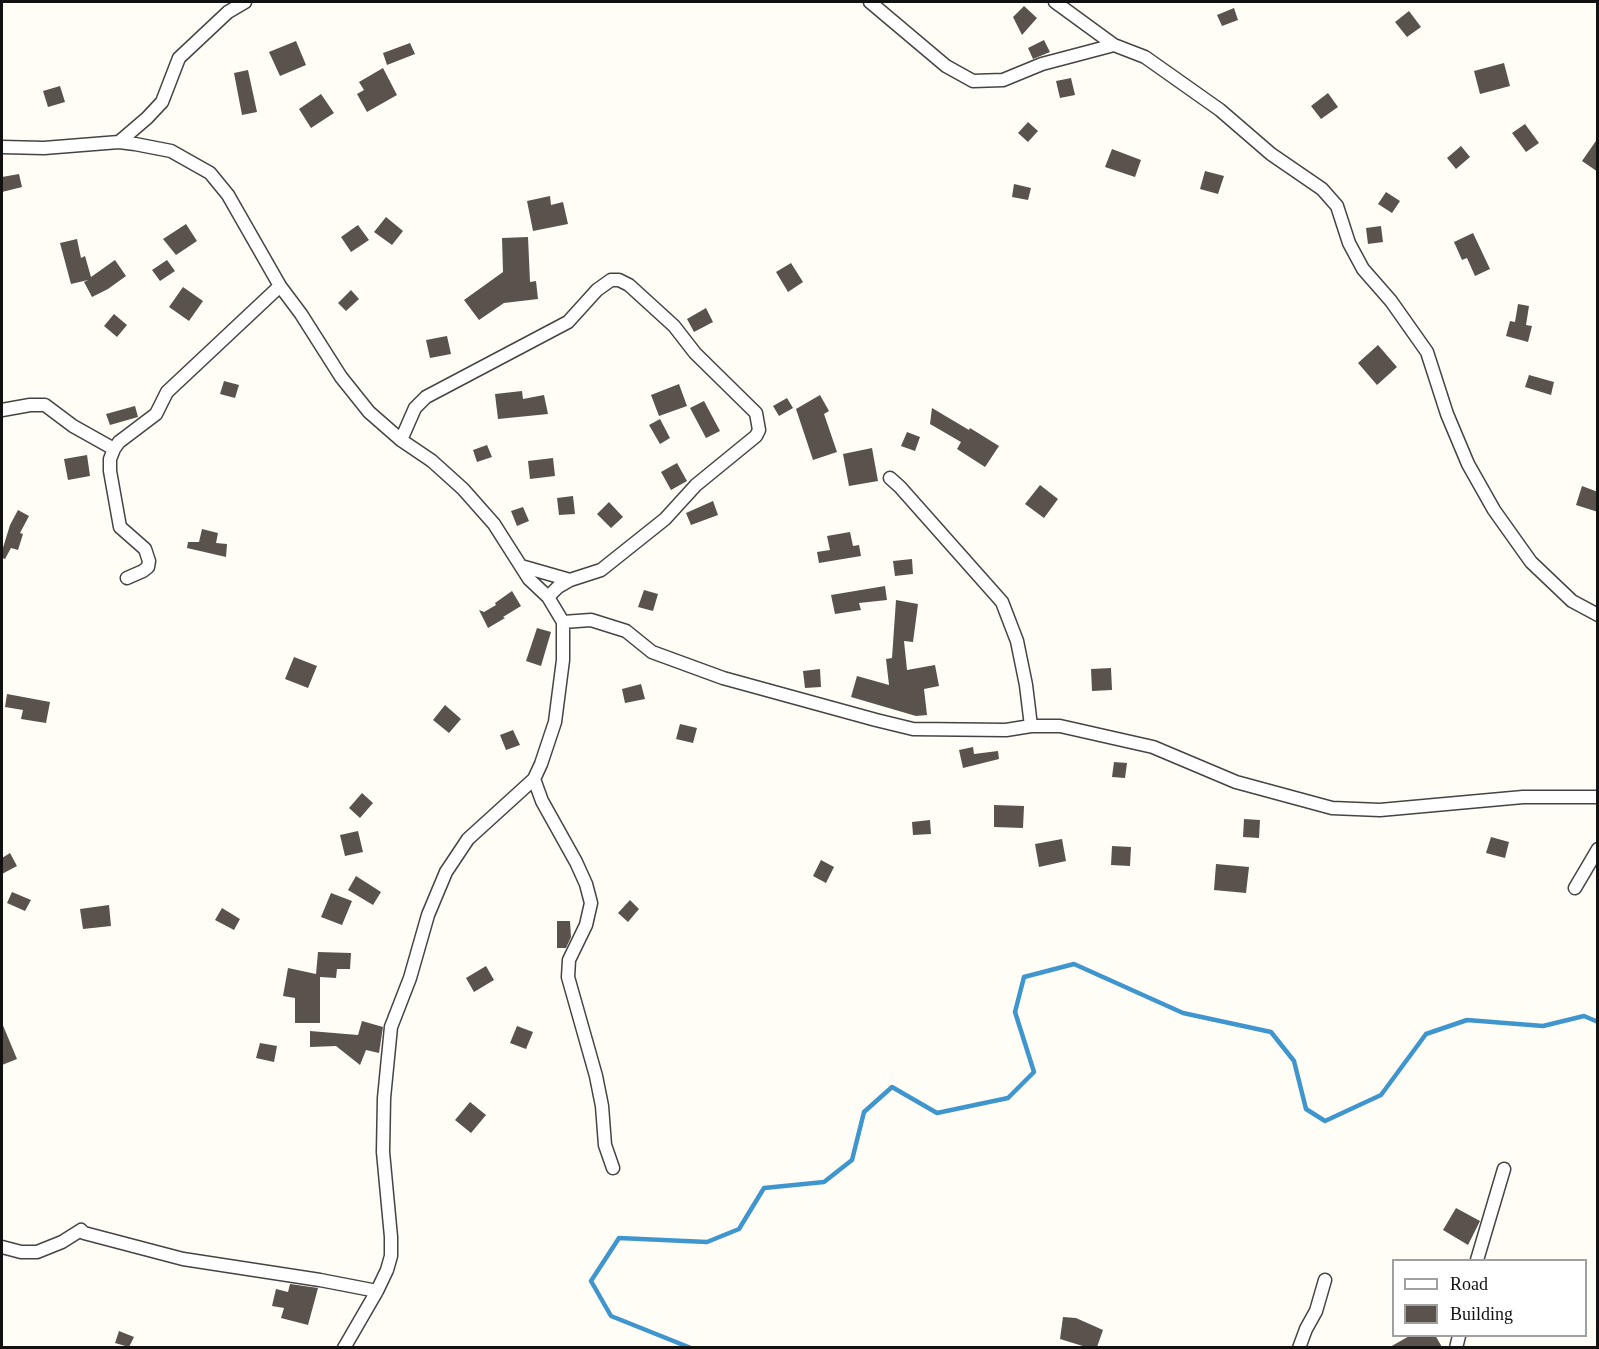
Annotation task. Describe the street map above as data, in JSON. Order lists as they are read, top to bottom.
{
  "legend": ["Road", "Building"]
}
